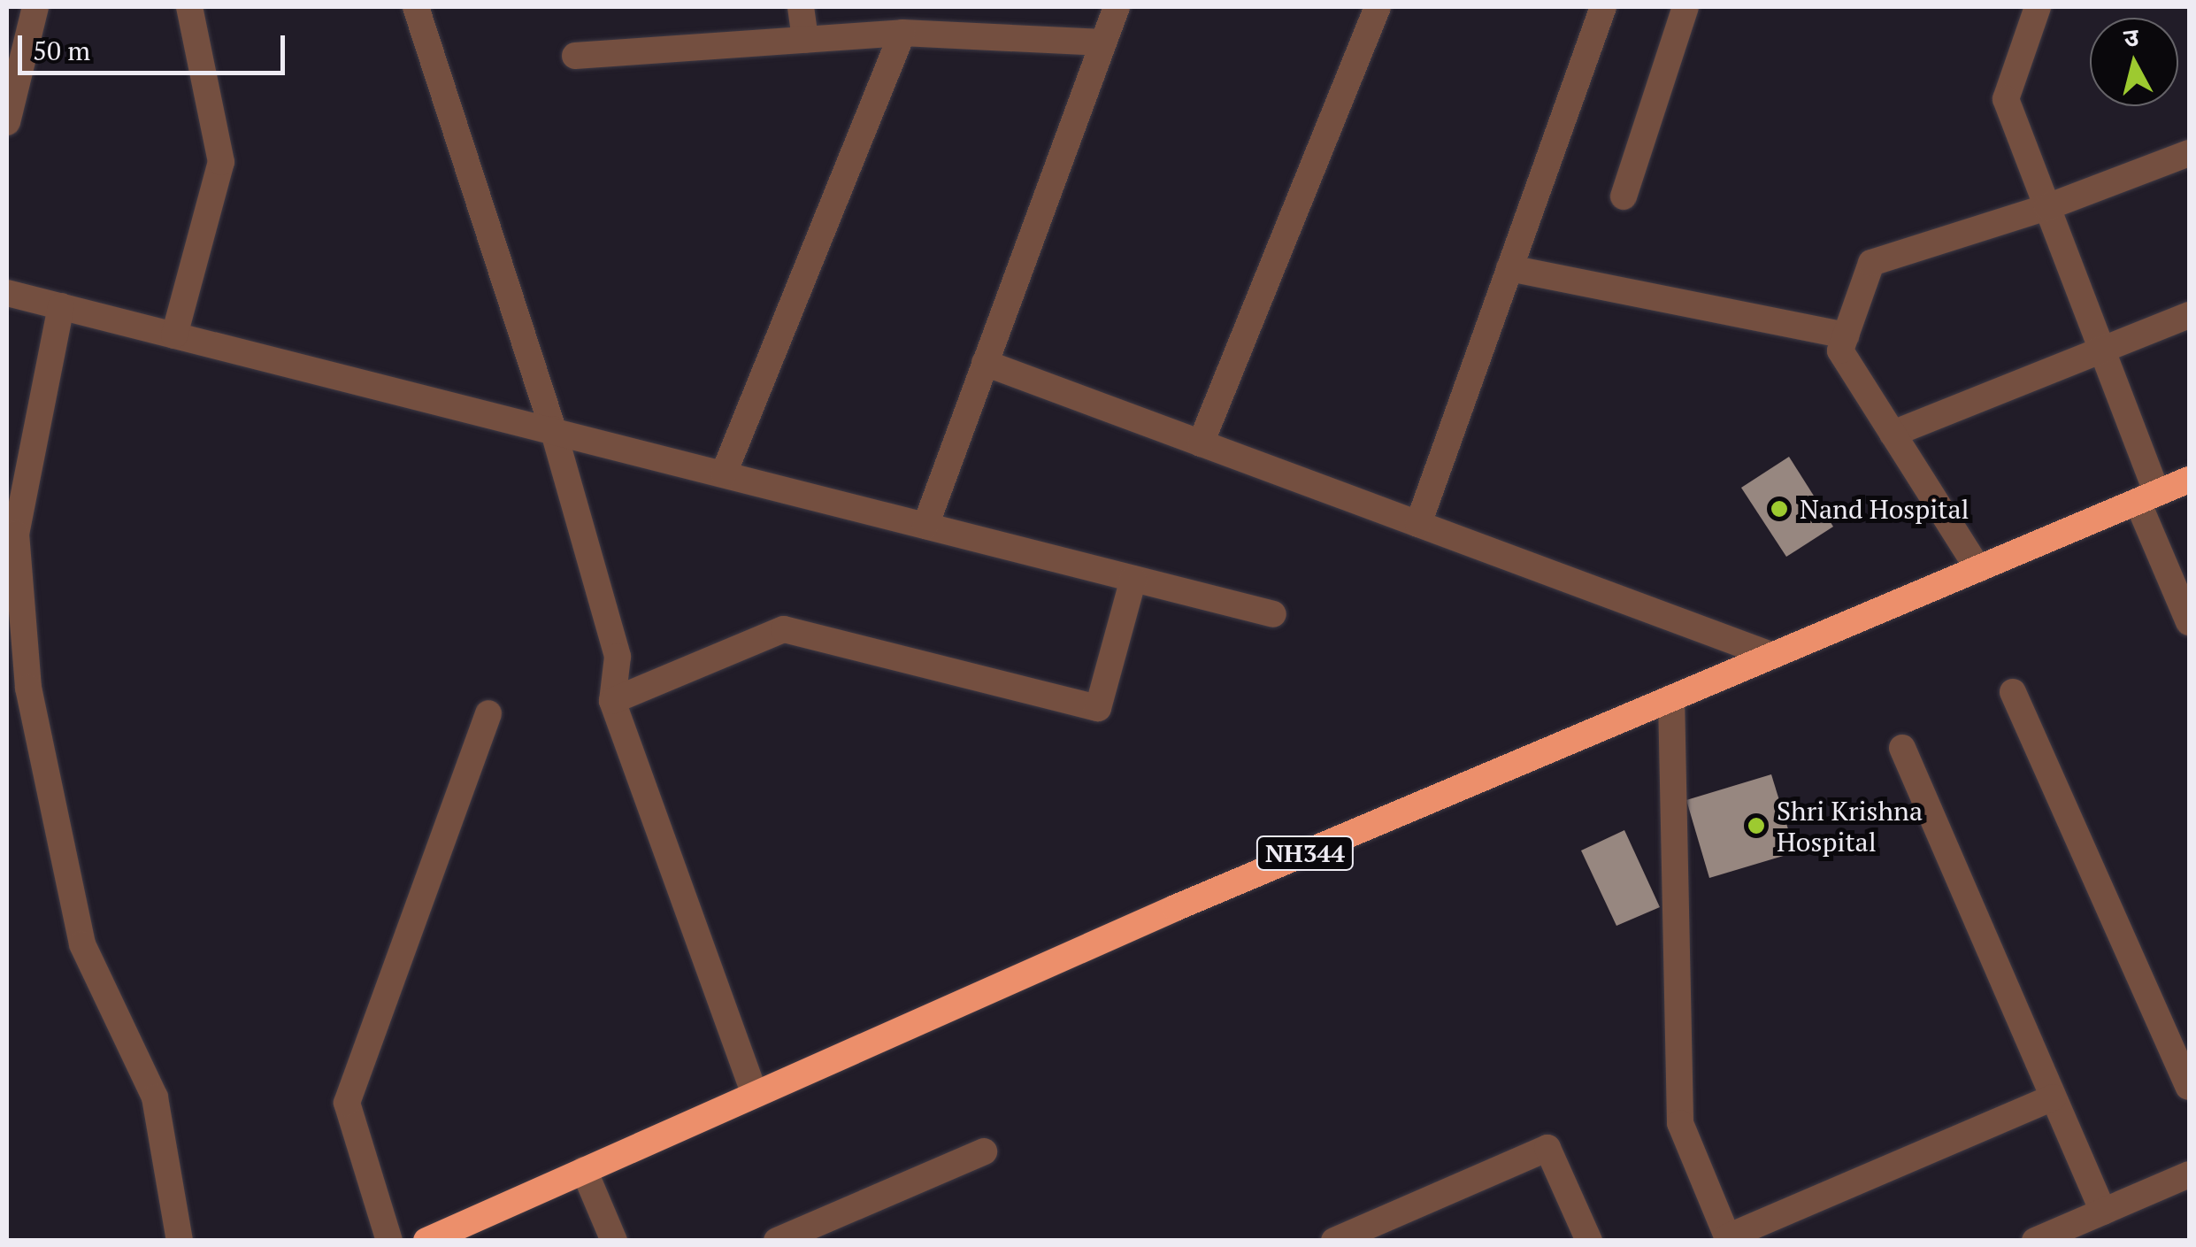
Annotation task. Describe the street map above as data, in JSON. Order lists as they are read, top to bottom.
{
  "streets": {
    "highway": ["NH344"]
  },
  "places": ["Nand Hospital", "Shri Krishna Hospital"],
  "scale_bar": "50 m",
  "north": "top"
}
